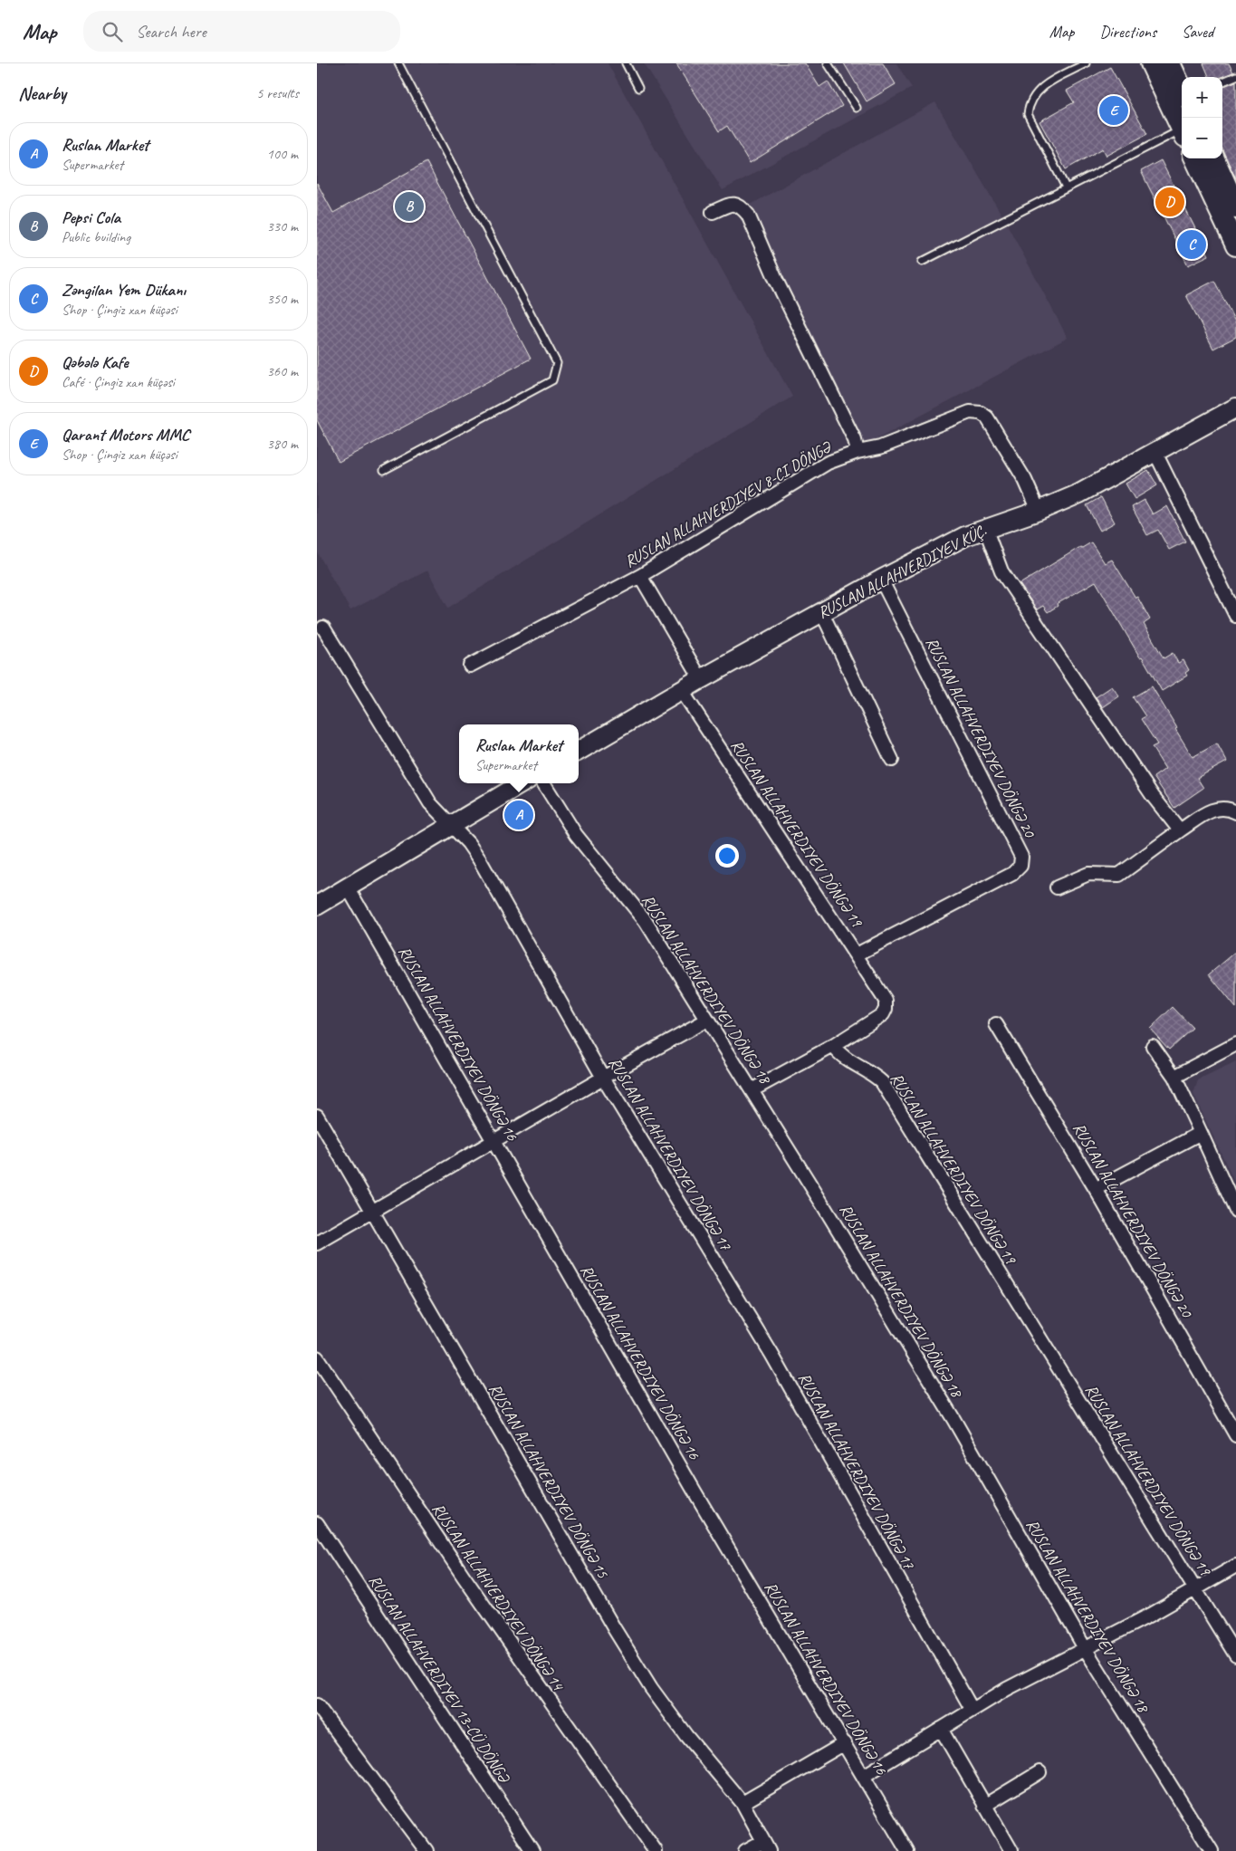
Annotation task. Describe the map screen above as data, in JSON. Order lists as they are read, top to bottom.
{
  "streets": {
    "street": [
      "RUSLAN ALLAHVERDIYEV 8-CI DÖNGƏ",
      "RUSLAN ALLAHVERDIYEV KÜÇ.",
      "RUSLAN ALLAHVERDIYEV DÖNGƏ 20",
      "RUSLAN ALLAHVERDIYEV DÖNGƏ 19",
      "RUSLAN ALLAHVERDIYEV DÖNGƏ 18",
      "RUSLAN ALLAHVERDIYEV DÖNGƏ 16",
      "RUSLAN ALLAHVERDIYEV DÖNGƏ 17",
      "RUSLAN ALLAHVERDIYEV DÖNGƏ 15",
      "RUSLAN ALLAHVERDIYEV DÖNGƏ 14",
      "RUSLAN ALLAHVERDIYEV 13-CÜ DÖNGƏ"
    ]
  },
  "crossings": [
    ["RUSLAN ALLAHVERDIYEV 8-CI DÖNGƏ", "RUSLAN ALLAHVERDIYEV KÜÇ."],
    ["RUSLAN ALLAHVERDIYEV KÜÇ.", "RUSLAN ALLAHVERDIYEV DÖNGƏ 20"],
    ["RUSLAN ALLAHVERDIYEV KÜÇ.", "RUSLAN ALLAHVERDIYEV DÖNGƏ 19"],
    ["RUSLAN ALLAHVERDIYEV DÖNGƏ 20", "RUSLAN ALLAHVERDIYEV DÖNGƏ 19"]
  ],
  "page": {
    "header": "Map",
    "search": "Search here",
    "nav": ["Map", "Directions", "Saved"],
    "heading": ["Nearby", "5 results"],
    "map_buttons": ["+", "−"],
    "pins": [
      "E",
      "D",
      "B",
      "C",
      "A"
    ],
    "list": [
      {
        "mark": "A",
        "name": "Ruslan Market",
        "note": "Supermarket",
        "value": "100 m"
      },
      {
        "mark": "B",
        "name": "Pepsi Cola",
        "note": "Public building",
        "value": "330 m"
      },
      {
        "mark": "C",
        "name": "Zəngilan Yem Dükanı",
        "note": "Shop · Çingiz xan küçəsi",
        "value": "350 m"
      },
      {
        "mark": "D",
        "name": "Qəbələ Kafe",
        "note": "Café · Çingiz xan küçəsi",
        "value": "360 m"
      },
      {
        "mark": "E",
        "name": "Qarant Motors MMC",
        "note": "Shop · Çingiz xan küçəsi",
        "value": "380 m"
      }
    ],
    "popup": ["Ruslan Market", "Supermarket"]
  }
}
